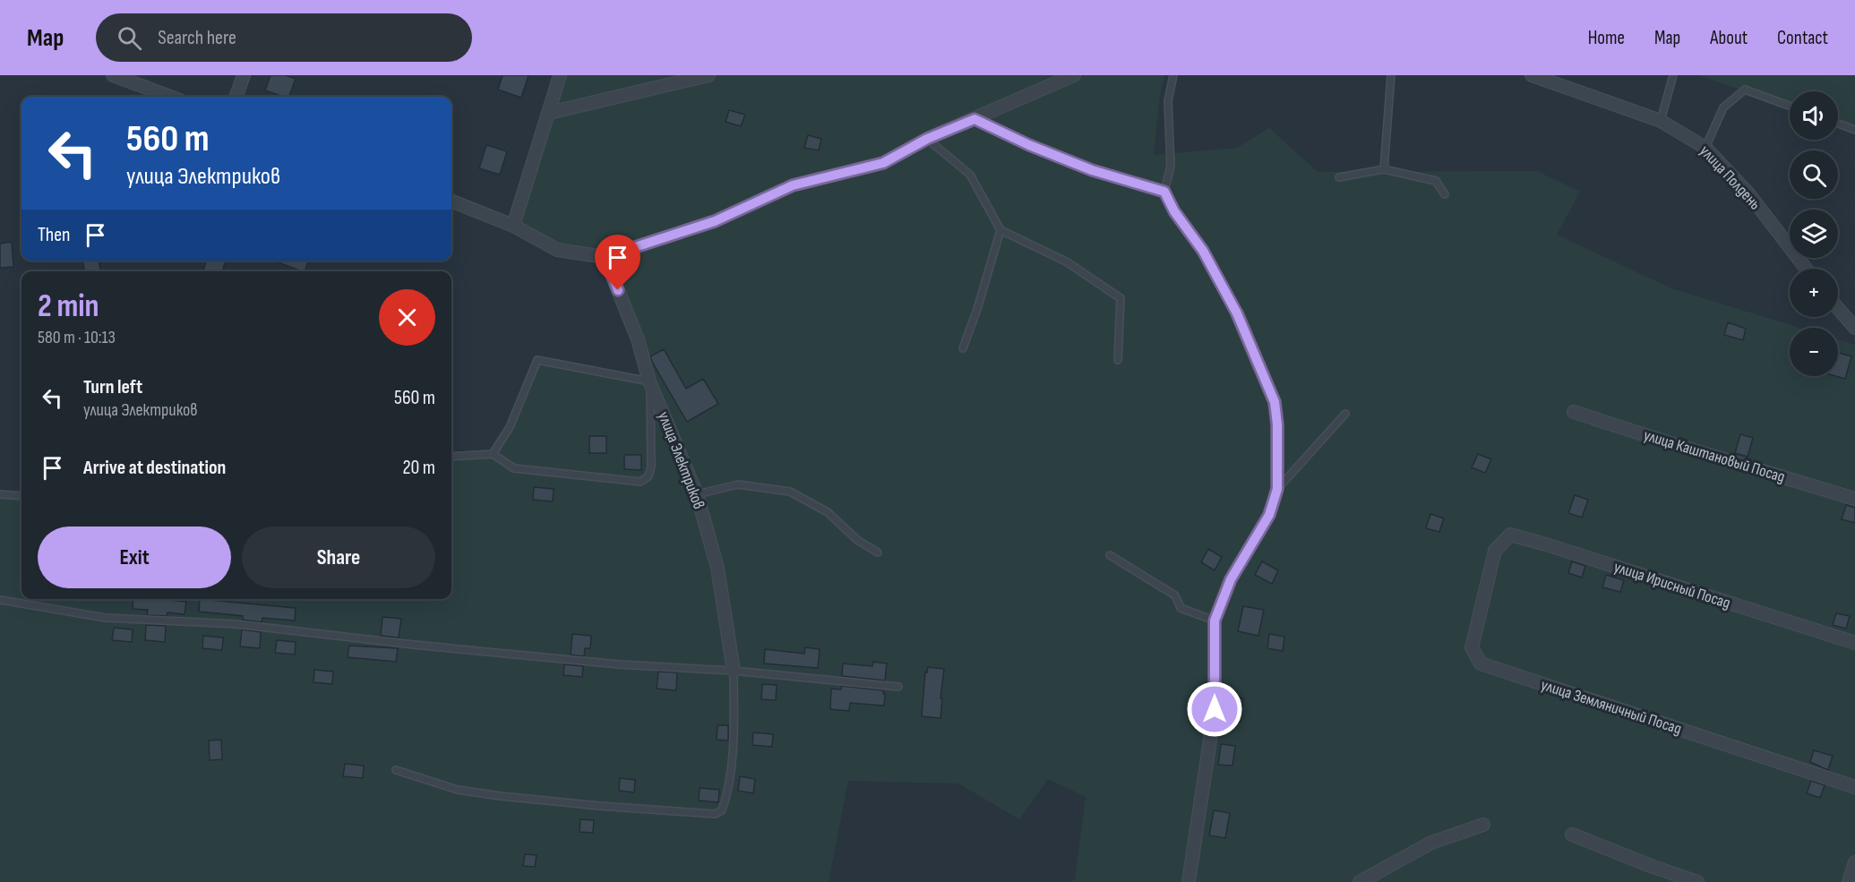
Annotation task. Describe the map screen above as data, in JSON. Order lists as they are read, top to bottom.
{
  "streets": {
    "street": [
      "улица Полдень",
      "улица Каштановый Посад",
      "улица Электриков",
      "улица Ирисный Посад",
      "улица Земляничный Посад"
    ]
  },
  "crossings": [
    ["улица Ирисный Посад", "улица Земляничный Посад"]
  ],
  "page": {
    "header": "Map",
    "search": "Search here",
    "nav": [
      "Home",
      "Map",
      "About",
      "Contact"
    ],
    "map_buttons": ["+", "−"],
    "turn": ["560 m", "улица Электриков"],
    "then": "Then",
    "heading": ["2 min", "580 m · 10:13"],
    "list": [
      {
        "name": "Turn left",
        "note": "улица Электриков",
        "value": "560 m"
      },
      {
        "name": "Arrive at destination",
        "value": "20 m"
      }
    ],
    "buttons": ["Exit", "Share"]
  }
}
